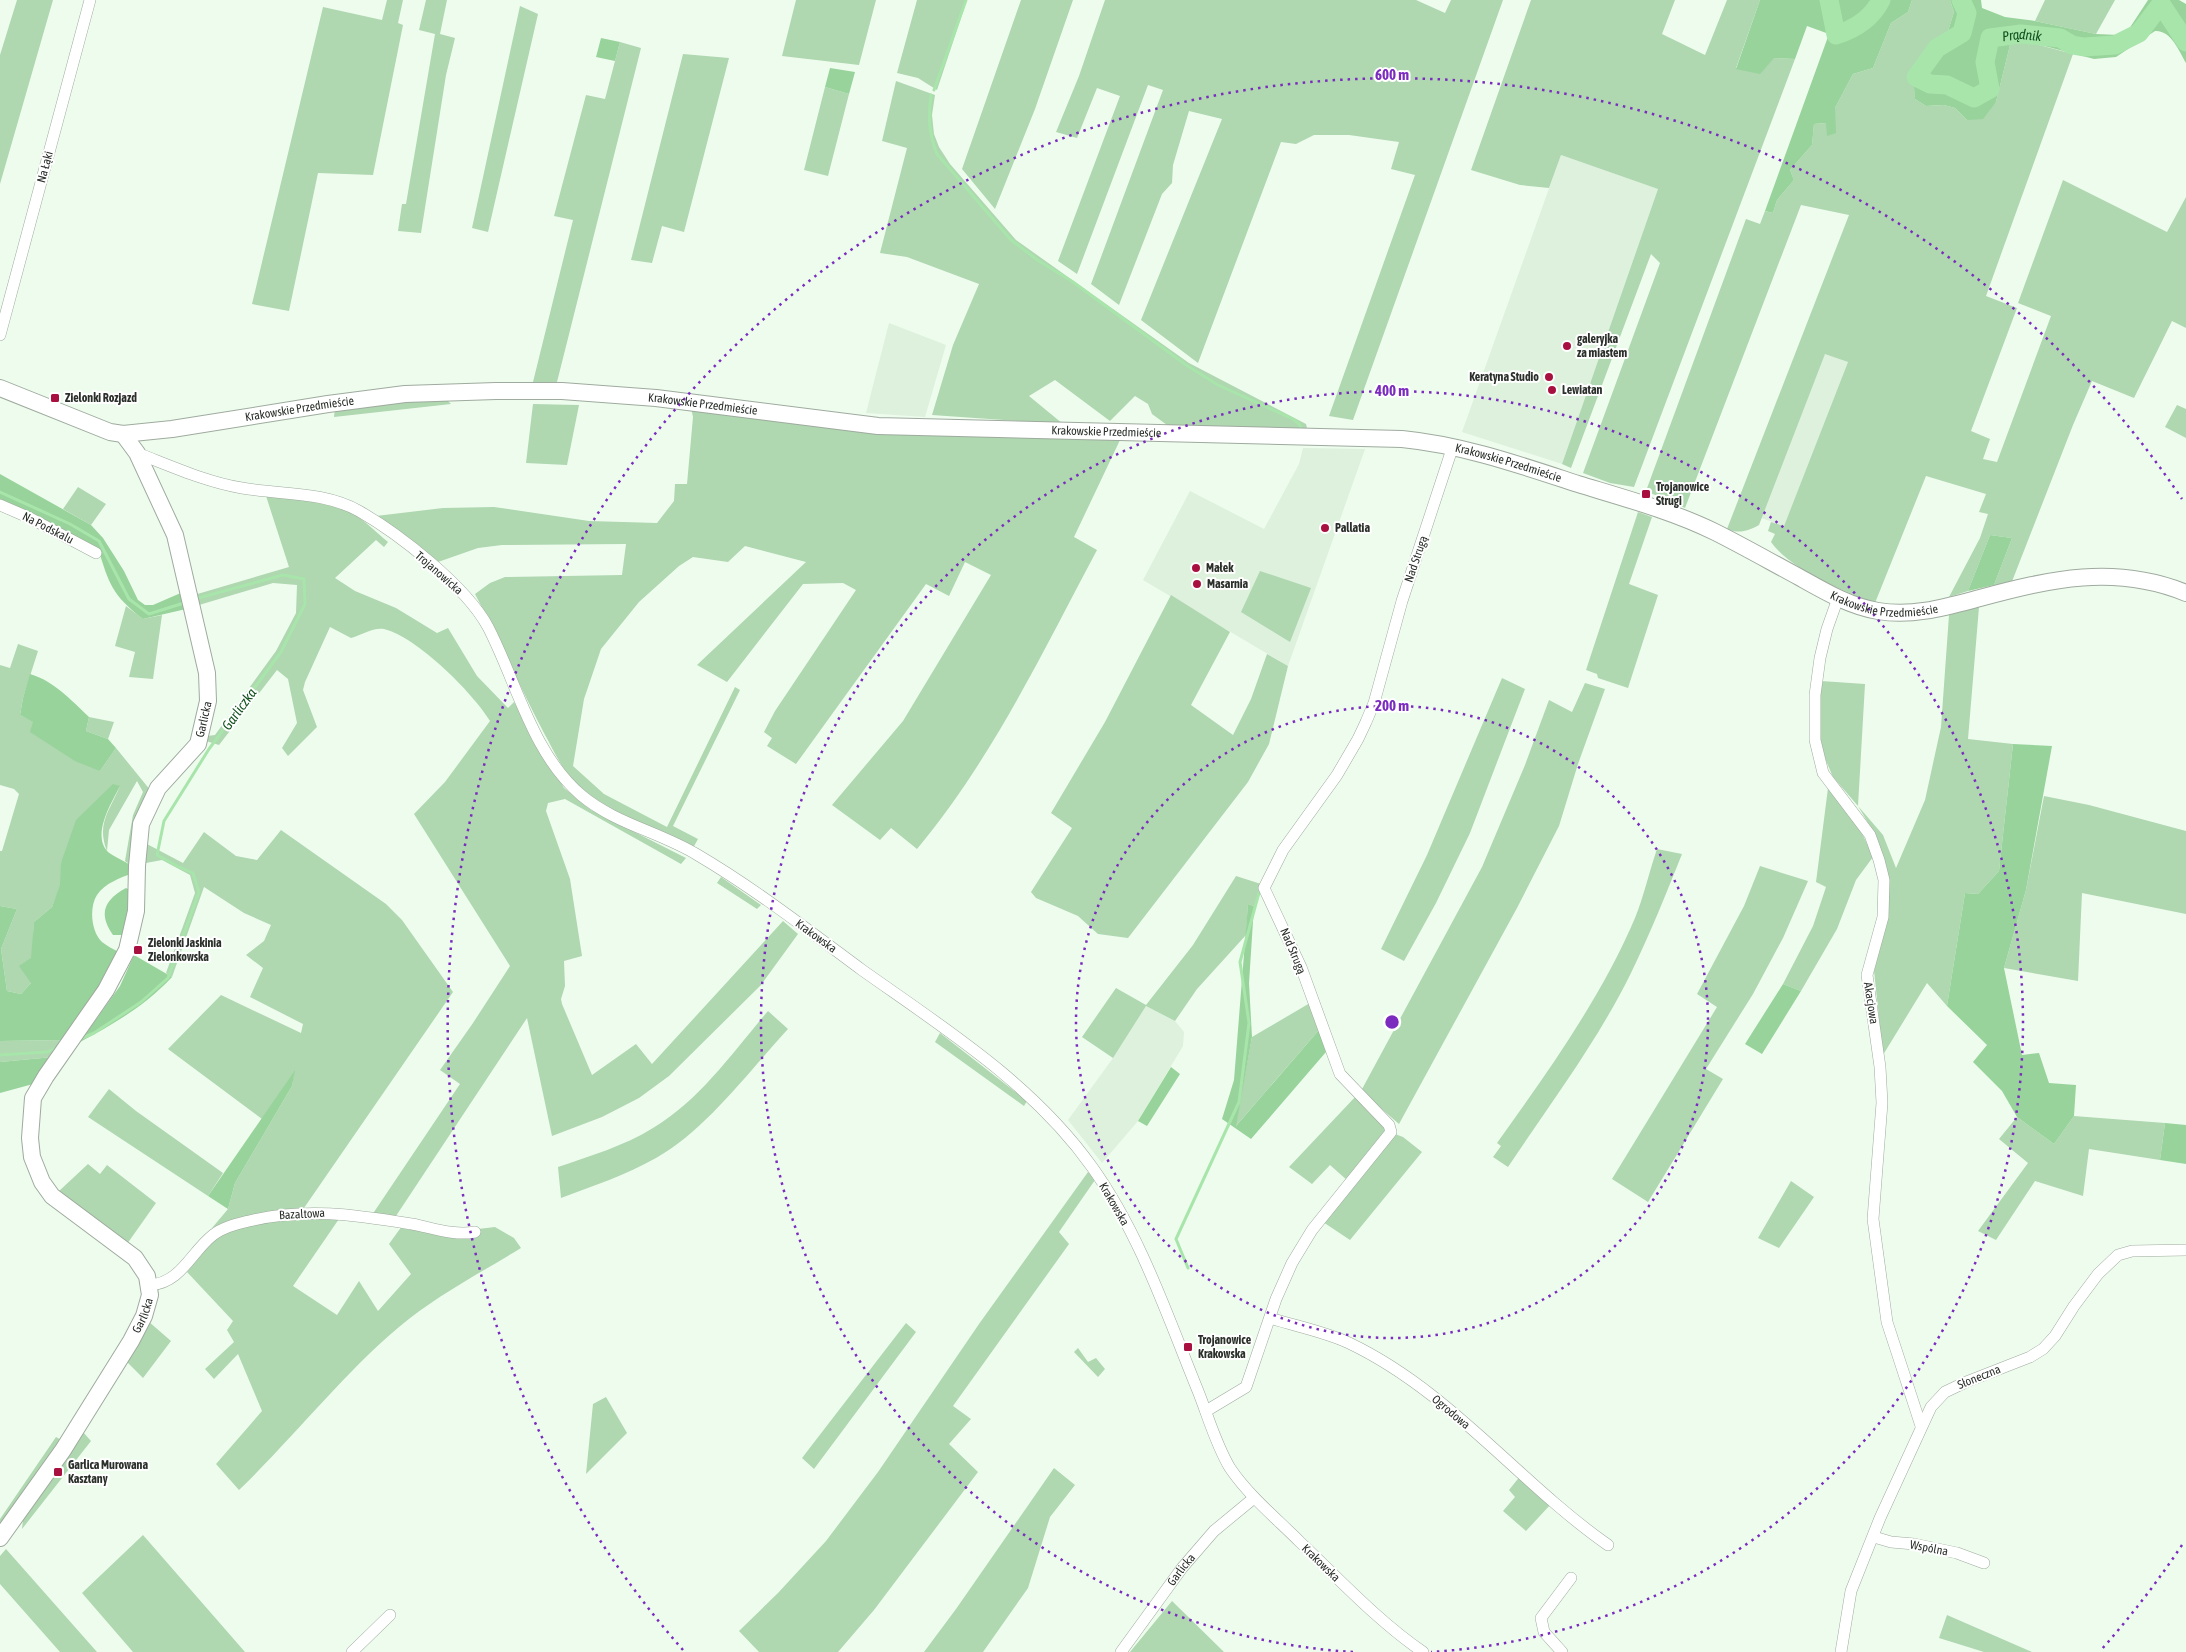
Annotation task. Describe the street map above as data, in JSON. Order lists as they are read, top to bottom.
{
  "streets": {
    "main road": ["Krakowskie Przedmieście", "Garlicka"],
    "street": [
      "Na Łąki",
      "Na Podskalu",
      "Nad Strugą",
      "Trojanowicka",
      "Krakowska",
      "Akacjowa",
      "Bazaltowa",
      "Słoneczna",
      "Ogrodowa",
      "Wspólna"
    ]
  },
  "crossings": [
    ["Krakowskie Przedmieście", "Nad Strugą"],
    ["Krakowskie Przedmieście", "Garlicka"],
    ["Krakowskie Przedmieście", "Akacjowa"],
    ["Nad Strugą", "Krakowska"],
    ["Nad Strugą", "Ogrodowa"],
    ["Trojanowicka", "Garlicka"],
    ["Trojanowicka", "Krakowska"],
    ["Garlicka", "Krakowska"],
    ["Garlicka", "Bazaltowa"],
    ["Akacjowa", "Słoneczna"],
    ["Słoneczna", "Wspólna"]
  ],
  "water": ["Prądnik", "Garliczka"],
  "places": {
    "other": [
      "galeryjka za miastem",
      "Keratyna Studio",
      "Lewiatan",
      "Pallatia",
      "Małek",
      "Masarnia"
    ],
    "transit": [
      "Zielonki Rozjazd",
      "Trojanowice Strugi",
      "Zielonki Jaskinia Zielonkowska",
      "Trojanowice Krakowska",
      "Garlica Murowana Kasztany"
    ]
  },
  "rings": ["600 m", "400 m", "200 m"]
}
